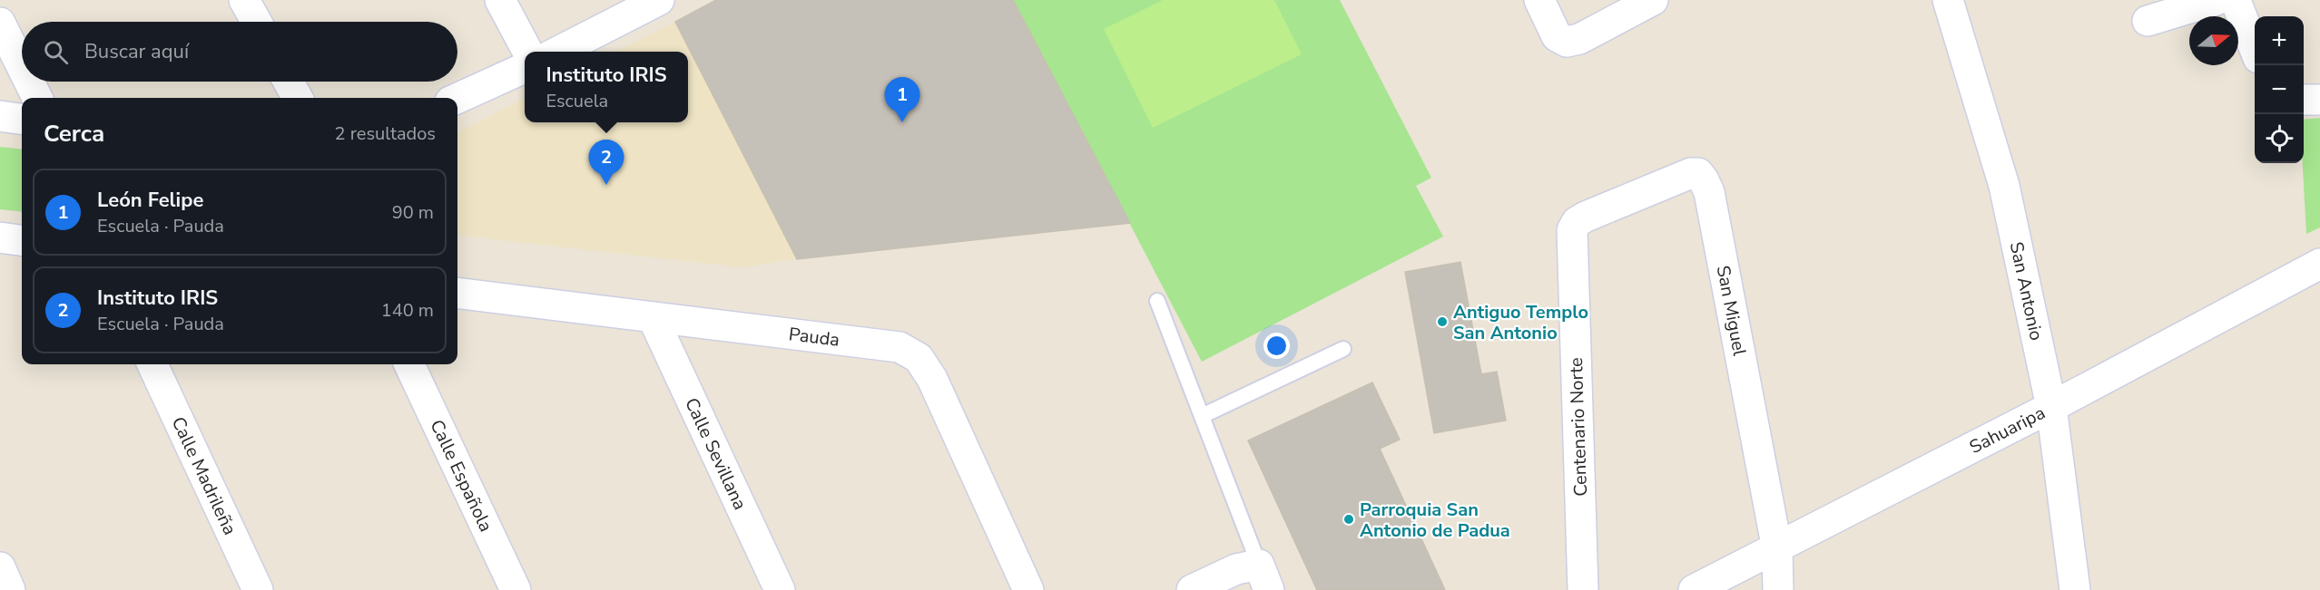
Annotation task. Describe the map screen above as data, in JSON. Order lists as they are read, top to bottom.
{
  "streets": {
    "street": [
      "San Antonio",
      "San Miguel",
      "Pauda",
      "Centenario Norte",
      "Sahuaripa",
      "Calle Sevillana",
      "Calle Madrileña",
      "Calle Española"
    ]
  },
  "crossings": [
    ["San Antonio", "Sahuaripa"],
    ["San Miguel", "Centenario Norte"],
    ["San Miguel", "Sahuaripa"],
    ["Pauda", "Calle Sevillana"]
  ],
  "places": ["Antiguo Templo San Antonio", "Parroquia San Antonio de Padua"],
  "north": "right",
  "page": {
    "map_buttons": ["+", "−"],
    "search": "Buscar aquí",
    "popup": ["Instituto IRIS", "Escuela"],
    "pins": ["1", "2"],
    "heading": ["Cerca", "2 resultados"],
    "list": [
      {
        "mark": "1",
        "name": "León Felipe",
        "note": "Escuela · Pauda",
        "value": "90 m"
      },
      {
        "mark": "2",
        "name": "Instituto IRIS",
        "note": "Escuela · Pauda",
        "value": "140 m"
      }
    ]
  }
}
